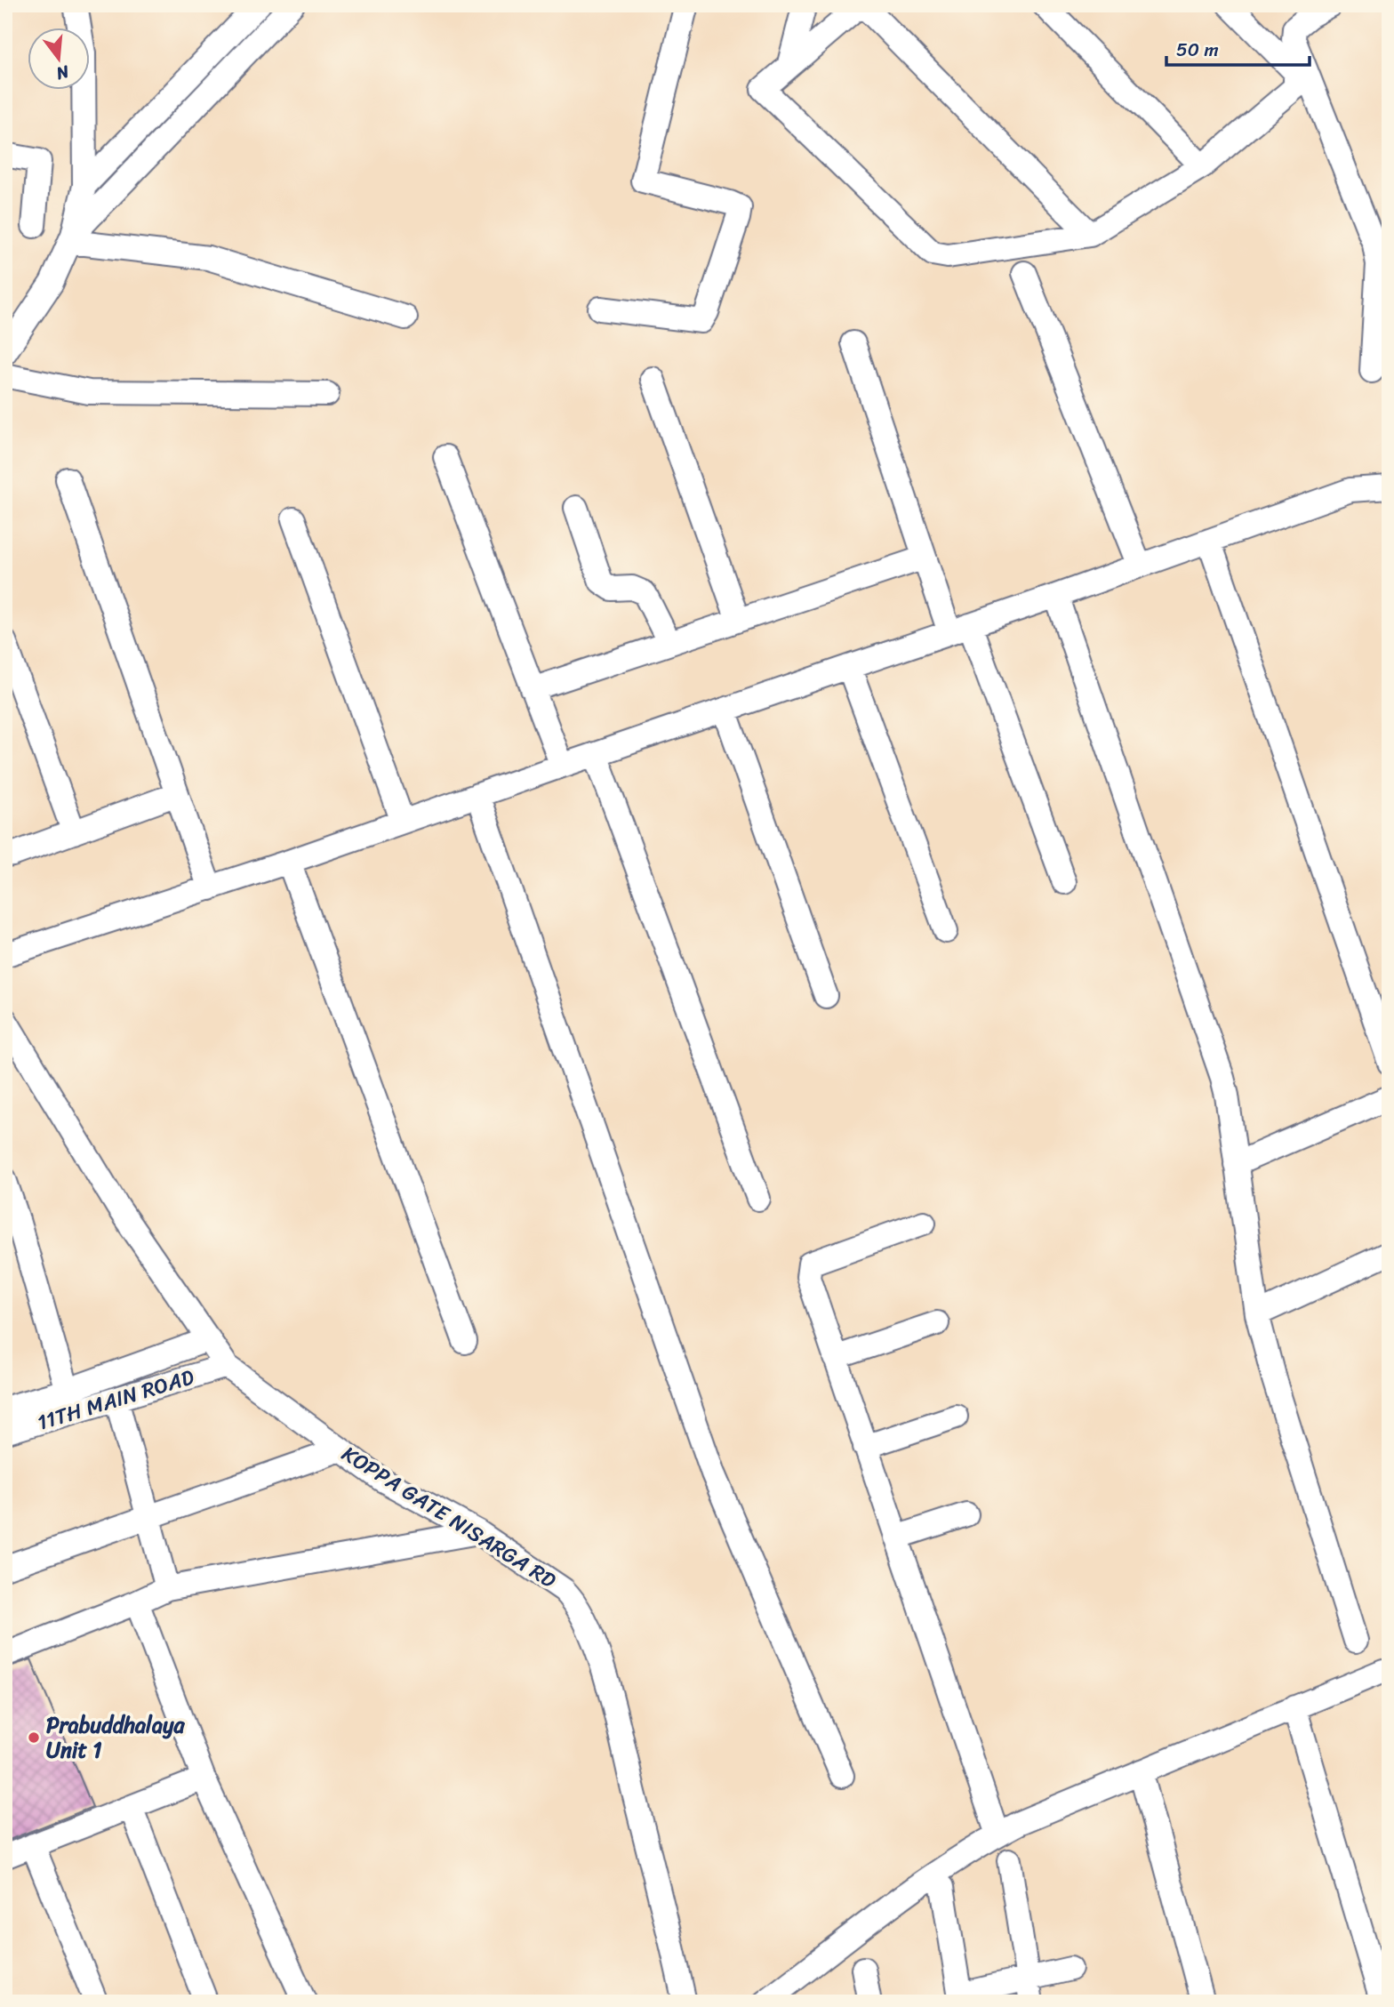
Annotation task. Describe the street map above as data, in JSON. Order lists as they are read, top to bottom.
{
  "streets": {
    "street": ["11TH MAIN ROAD", "KOPPA GATE NISARGA RD"]
  },
  "crossings": [
    ["11TH MAIN ROAD", "KOPPA GATE NISARGA RD"]
  ],
  "places": ["Prabuddhalaya Unit 1"],
  "scale_bar": "50 m",
  "north": "bottom"
}
